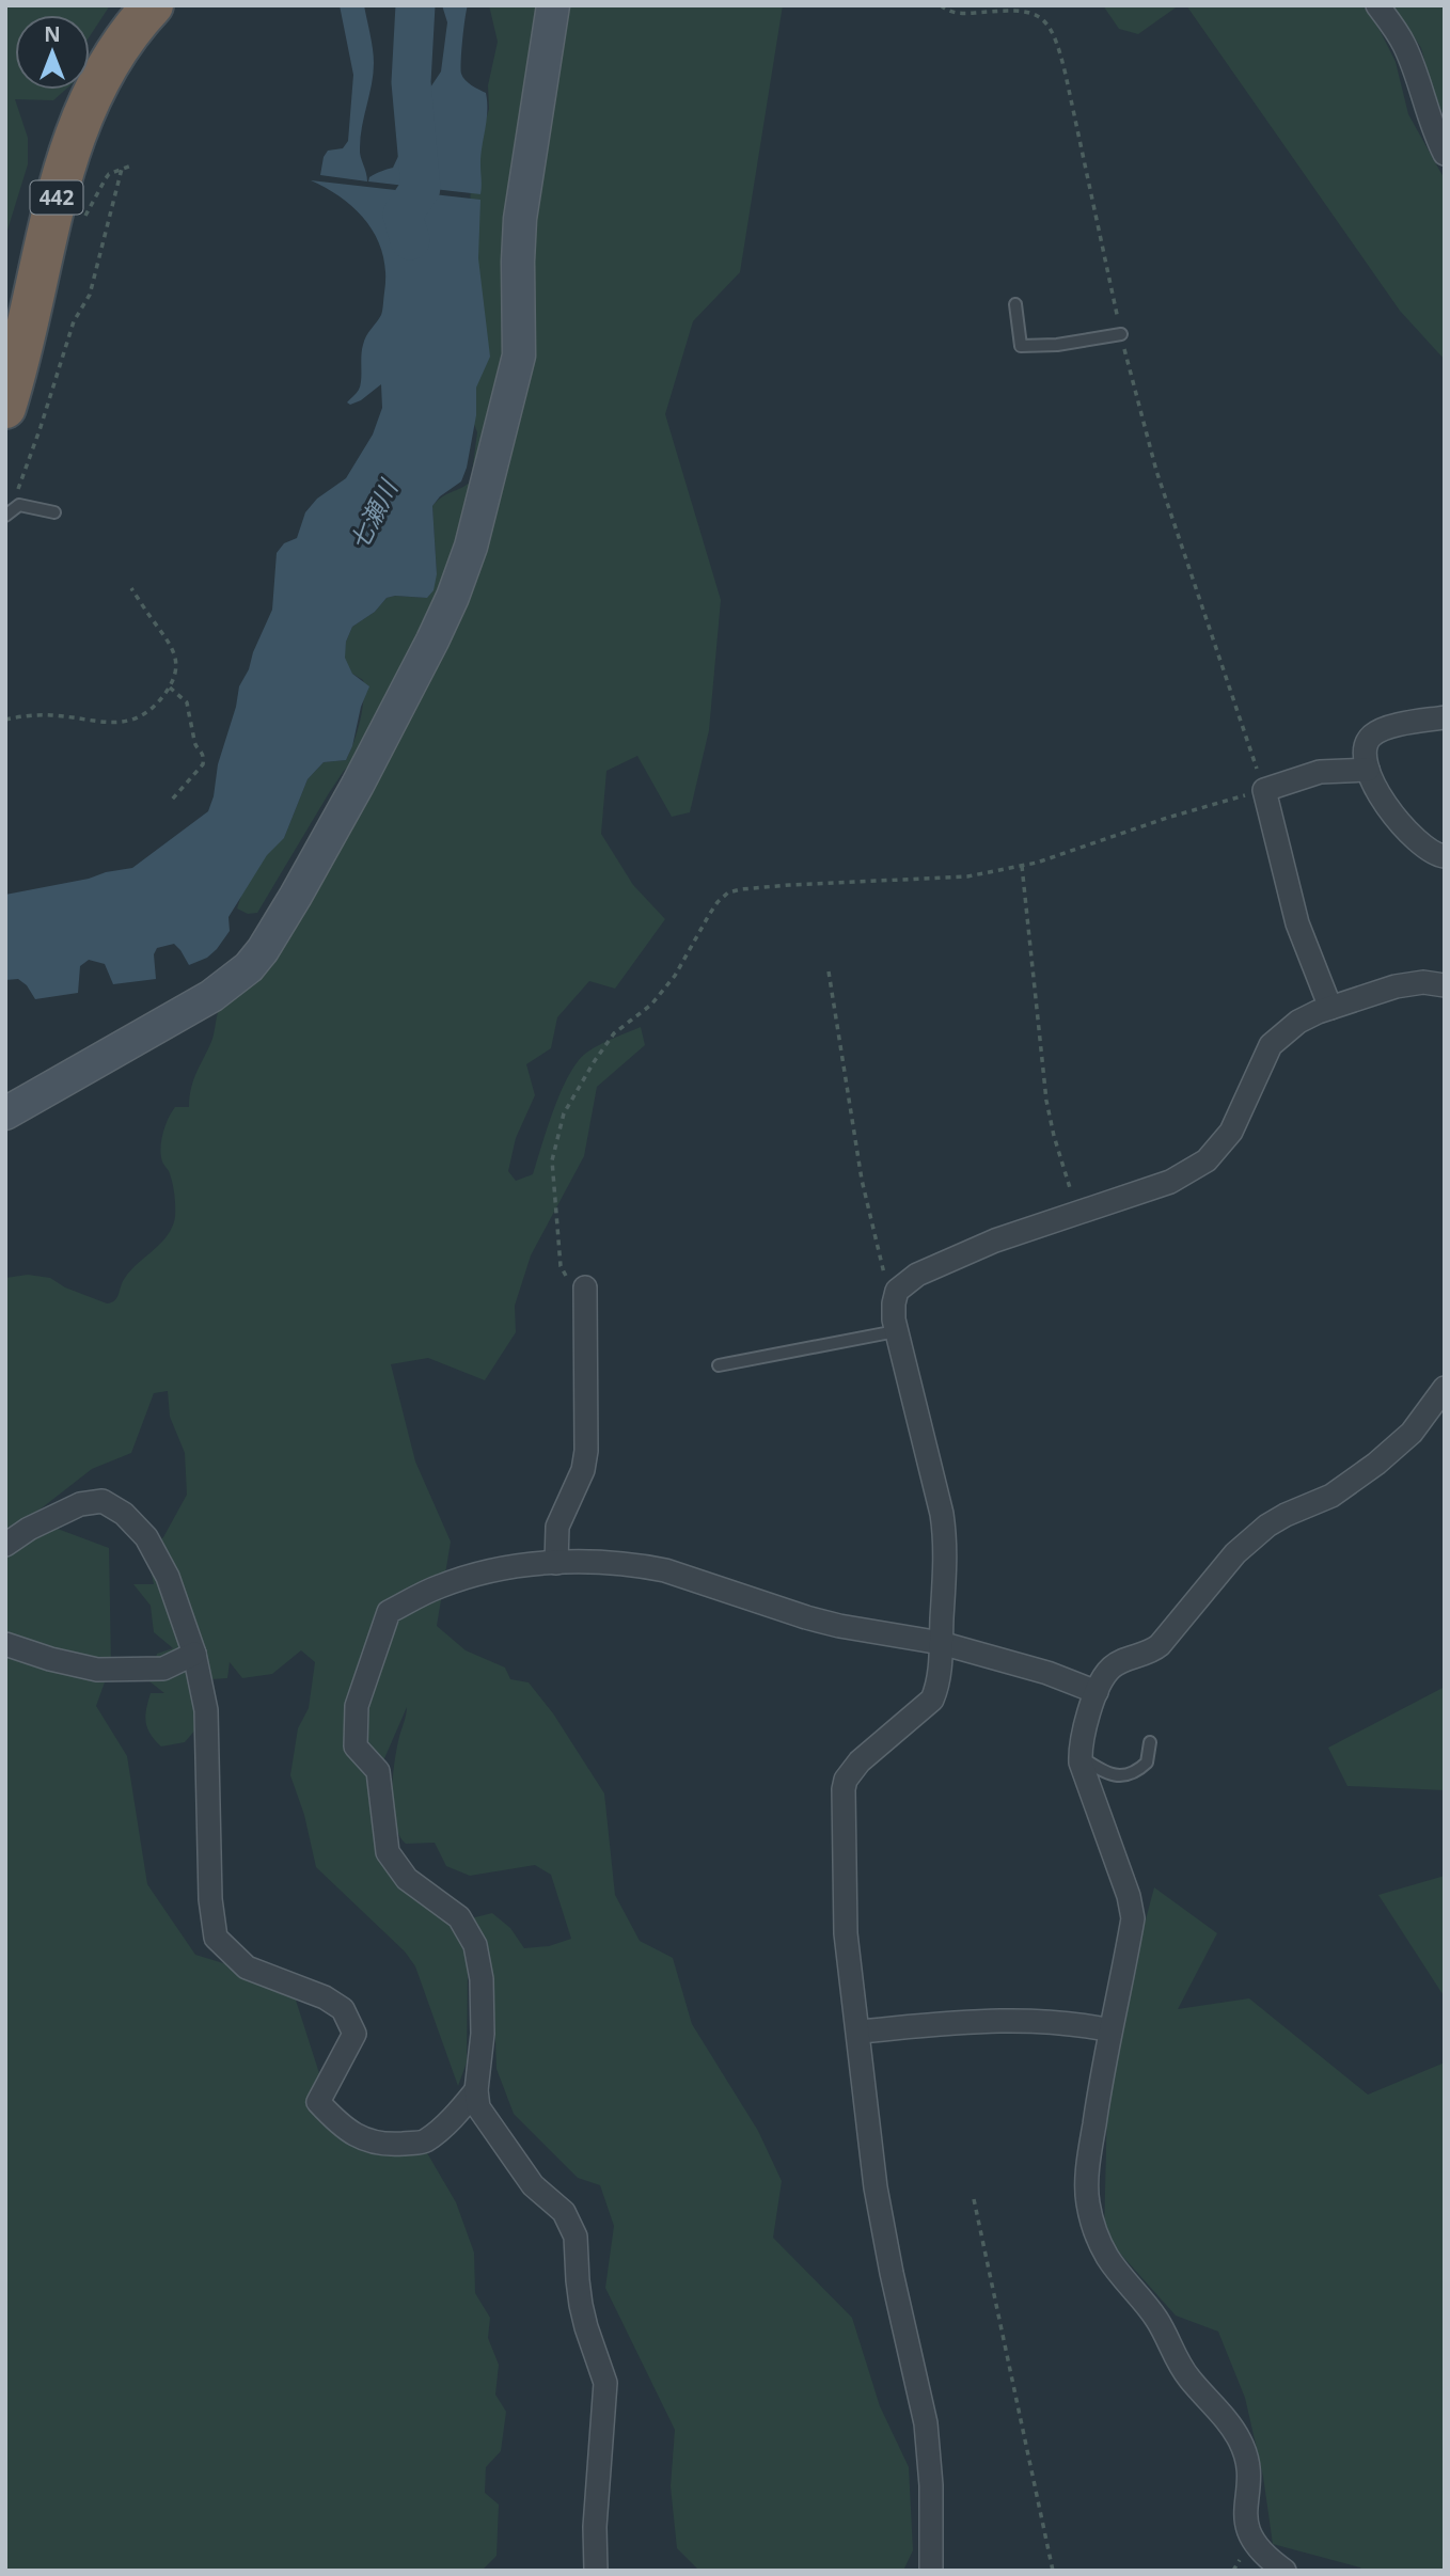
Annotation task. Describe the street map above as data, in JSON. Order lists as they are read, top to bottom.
{
  "streets": {
    "highway": ["442"]
  },
  "water": ["七瀬川"],
  "north": "top"
}
